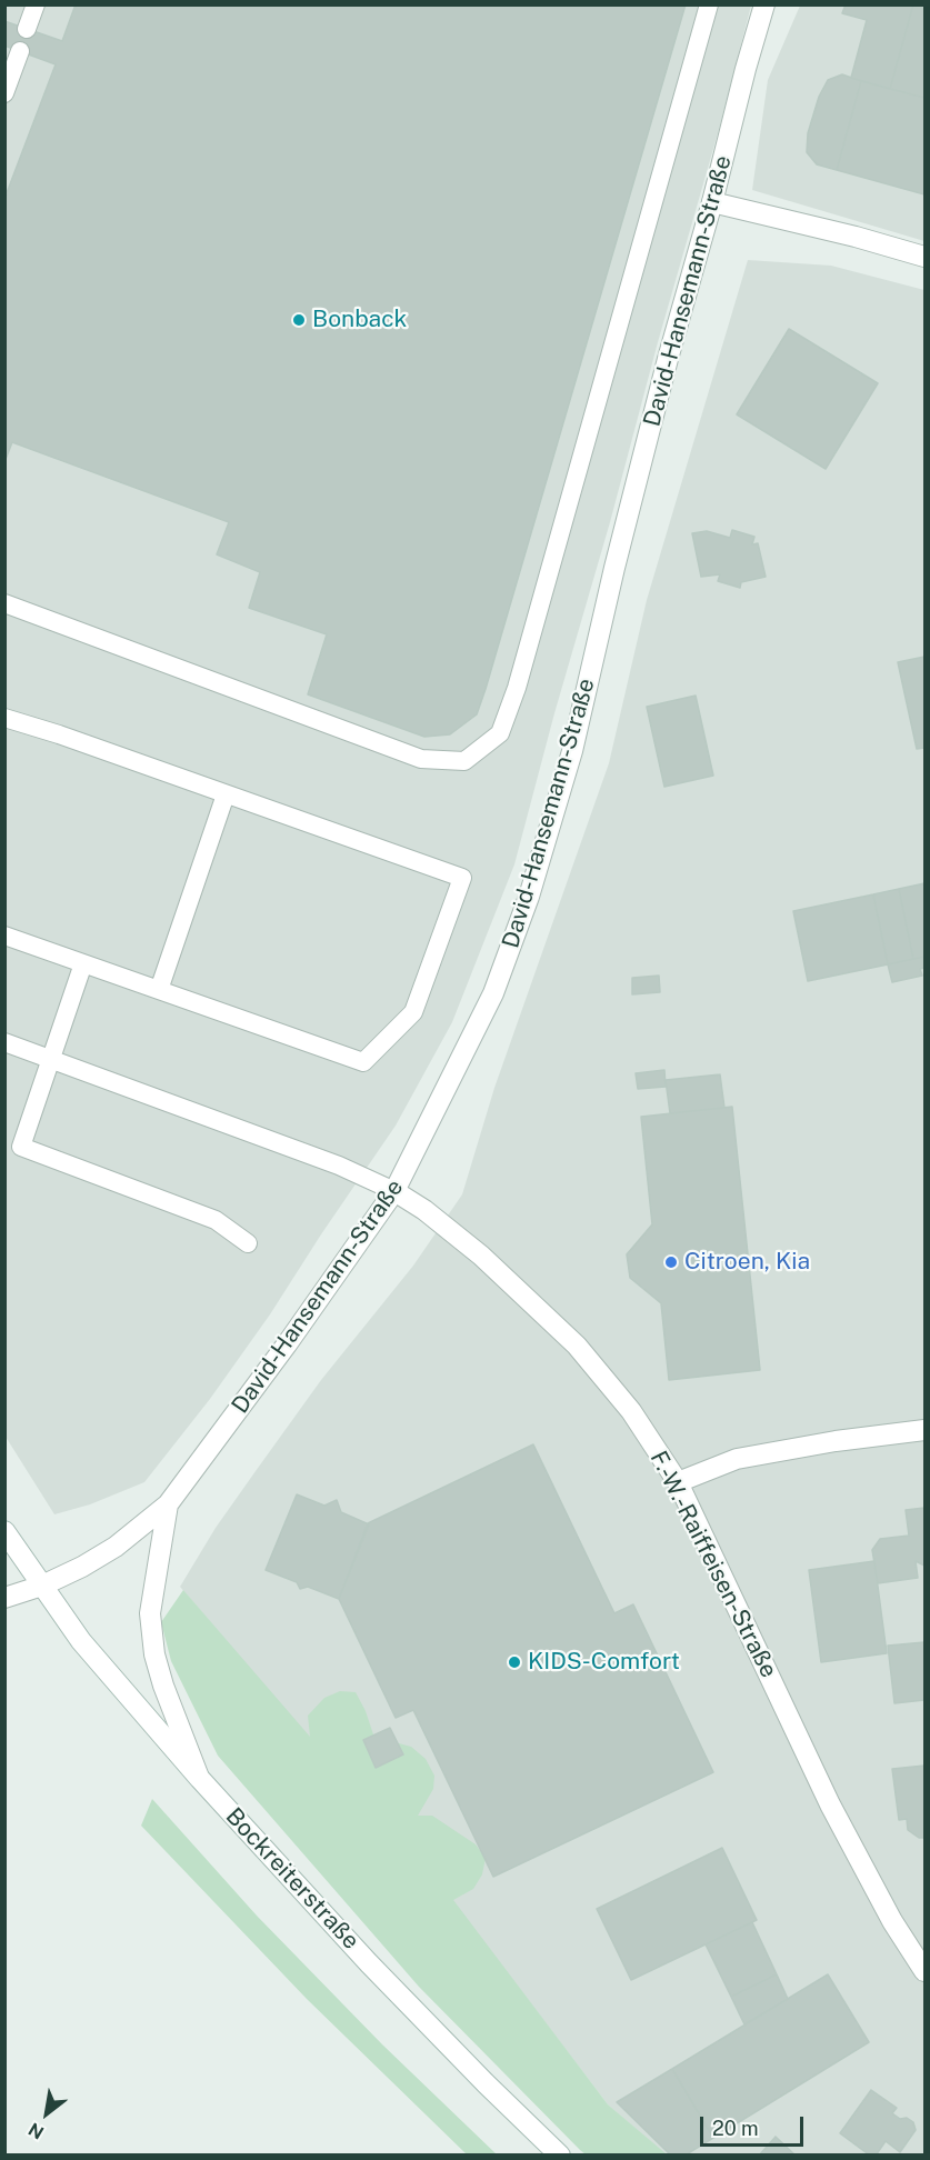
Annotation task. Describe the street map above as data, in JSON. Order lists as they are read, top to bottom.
{
  "streets": {
    "street": ["David-Hansemann-Straße", "F.-W.-Raiffeisen-Straße", "Bockreiterstraße"]
  },
  "crossings": [
    ["David-Hansemann-Straße", "F.-W.-Raiffeisen-Straße"],
    ["David-Hansemann-Straße", "Bockreiterstraße"]
  ],
  "places": ["Bonback", "Citroen, Kia", "KIDS-Comfort"],
  "scale_bar": "20 m",
  "north": "bottom left"
}
